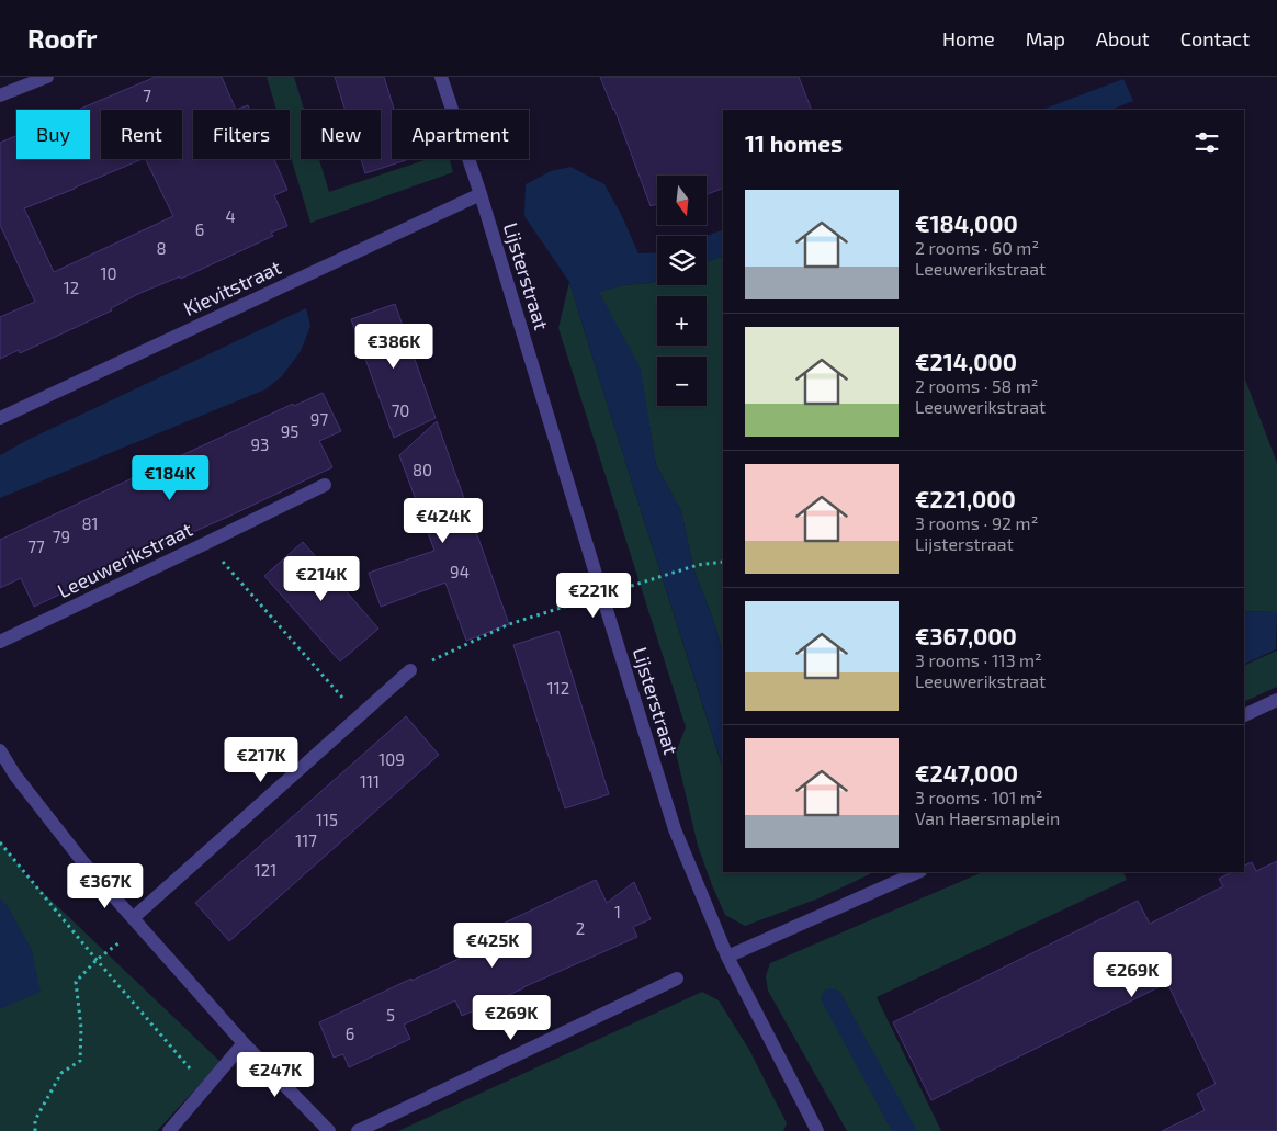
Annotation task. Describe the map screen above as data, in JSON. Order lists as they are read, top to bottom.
{
  "streets": {
    "street": ["Lijsterstraat", "Kievitstraat", "Leeuwerikstraat"]
  },
  "crossings": [
    ["Lijsterstraat", "Kievitstraat"]
  ],
  "house_numbers": [
    "7",
    "4",
    "6",
    "8",
    "10",
    "12",
    "70",
    "97",
    "95",
    "93",
    "80",
    "81",
    "79",
    "77",
    "94",
    "112",
    "109",
    "111",
    "115",
    "117",
    "121",
    "1",
    "2",
    "5",
    "6"
  ],
  "north": "bottom",
  "page": {
    "header": "Roofr",
    "nav": [
      "Home",
      "Map",
      "About",
      "Contact"
    ],
    "chip": [
      "Buy",
      "Rent",
      "Filters",
      "New",
      "Apartment"
    ],
    "heading": "11 homes",
    "map_buttons": ["+", "−"],
    "list": [
      {
        "name": "€184,000",
        "note": "2 rooms · 60 m² · Leeuwerikstraat"
      },
      {
        "name": "€214,000",
        "note": "2 rooms · 58 m² · Leeuwerikstraat"
      },
      {
        "name": "€221,000",
        "note": "3 rooms · 92 m² · Lijsterstraat"
      },
      {
        "name": "€367,000",
        "note": "3 rooms · 113 m² · Leeuwerikstraat"
      },
      {
        "name": "€247,000",
        "note": "3 rooms · 101 m² · Van Haersmaplein"
      }
    ],
    "price": [
      "€386K",
      "€184K",
      "€424K",
      "€214K",
      "€221K",
      "€217K",
      "€367K",
      "€425K",
      "€269K",
      "€269K",
      "€247K"
    ]
  }
}
